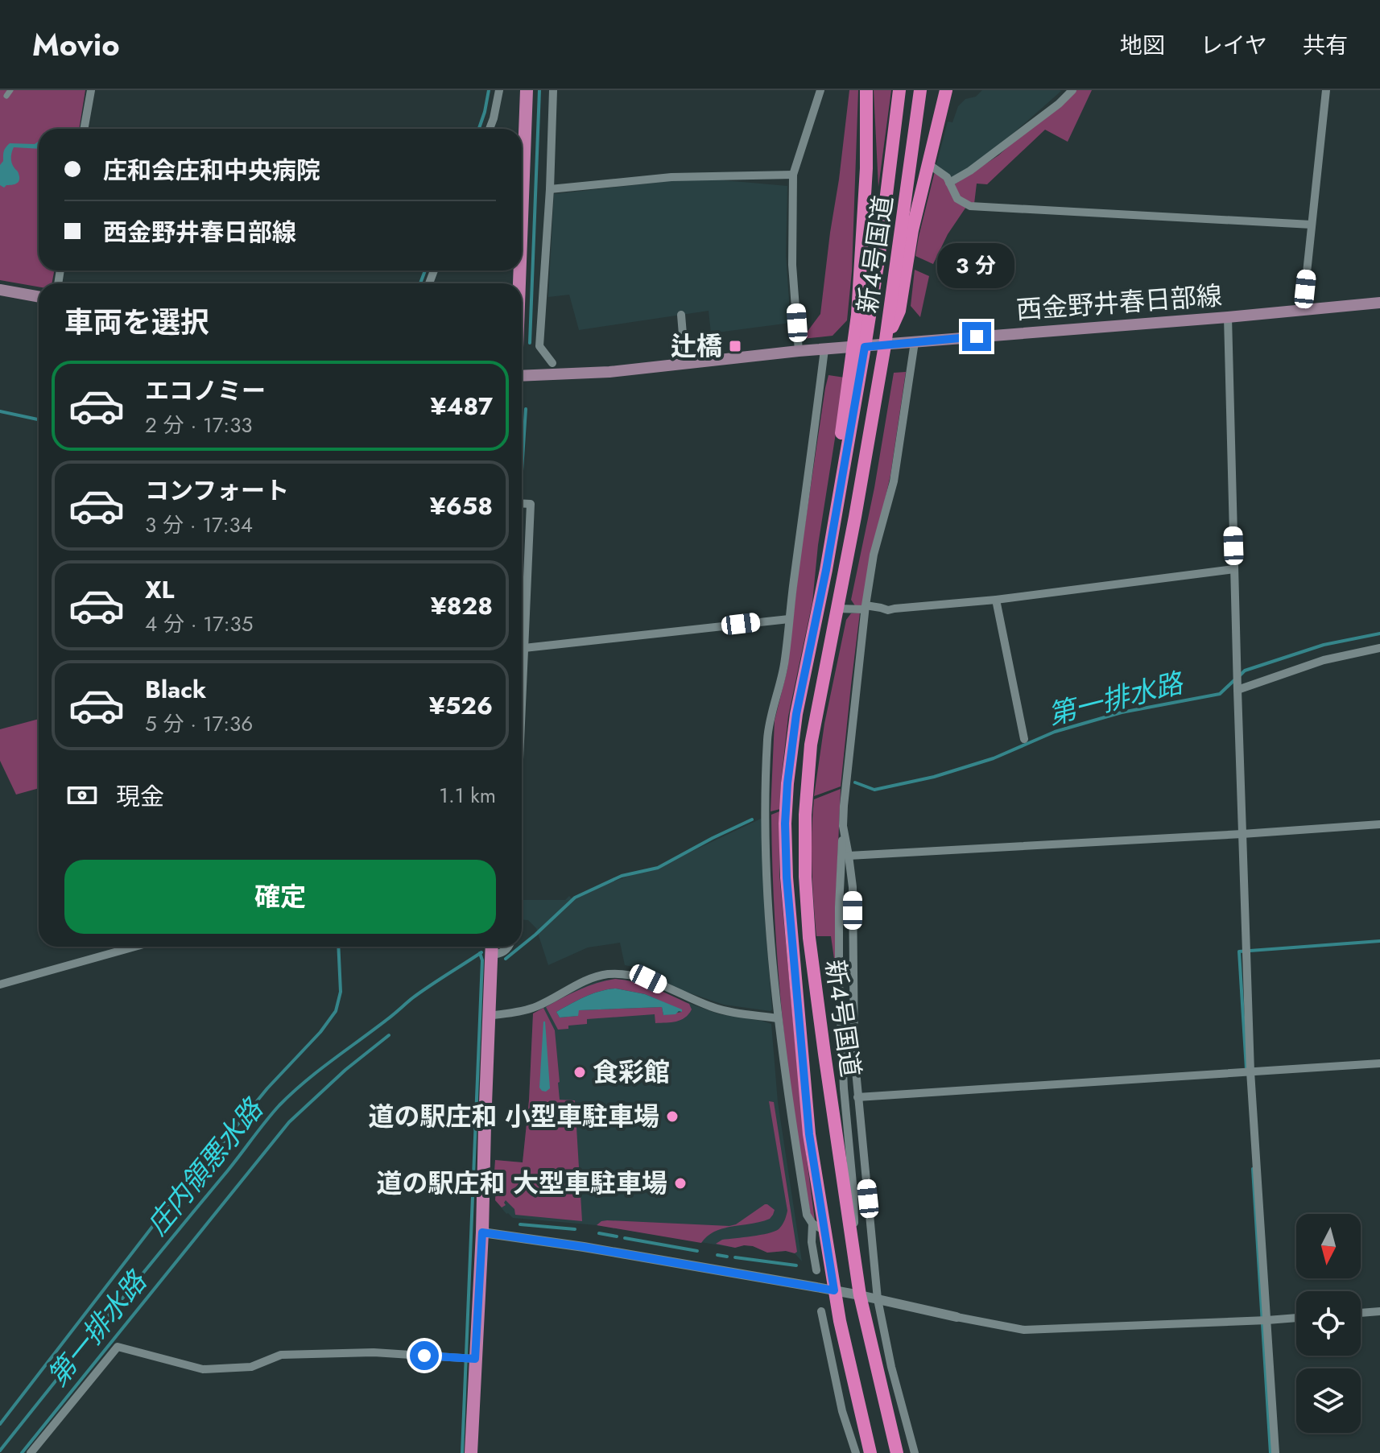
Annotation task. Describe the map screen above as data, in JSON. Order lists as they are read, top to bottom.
{
  "streets": {
    "highway": ["新4号国道"],
    "main road": ["西金野井春日部線"]
  },
  "crossings": [
    ["新4号国道", "西金野井春日部線"]
  ],
  "water": ["第一排水路", "庄内領悪水路"],
  "places": {
    "transit": ["辻橋"],
    "other": ["食彩館", "道の駅庄和 小型車駐車場", "道の駅庄和 大型車駐車場"]
  },
  "north": "bottom",
  "page": {
    "header": "Movio",
    "nav": ["地図", "レイヤ", "共有"],
    "banner": ["庄和会庄和中央病院", "西金野井春日部線"],
    "bubble": "3 分",
    "heading": "車両を選択",
    "list": [
      {
        "name": "エコノミー",
        "note": "2 分 · 17:33",
        "value": "¥487"
      },
      {
        "name": "コンフォート",
        "note": "3 分 · 17:34",
        "value": "¥658"
      },
      {
        "name": "XL",
        "note": "4 分 · 17:35",
        "value": "¥828"
      },
      {
        "name": "Black",
        "note": "5 分 · 17:36",
        "value": "¥526"
      }
    ],
    "pay": ["現金", "1.1 km"],
    "buttons": "確定"
  }
}
